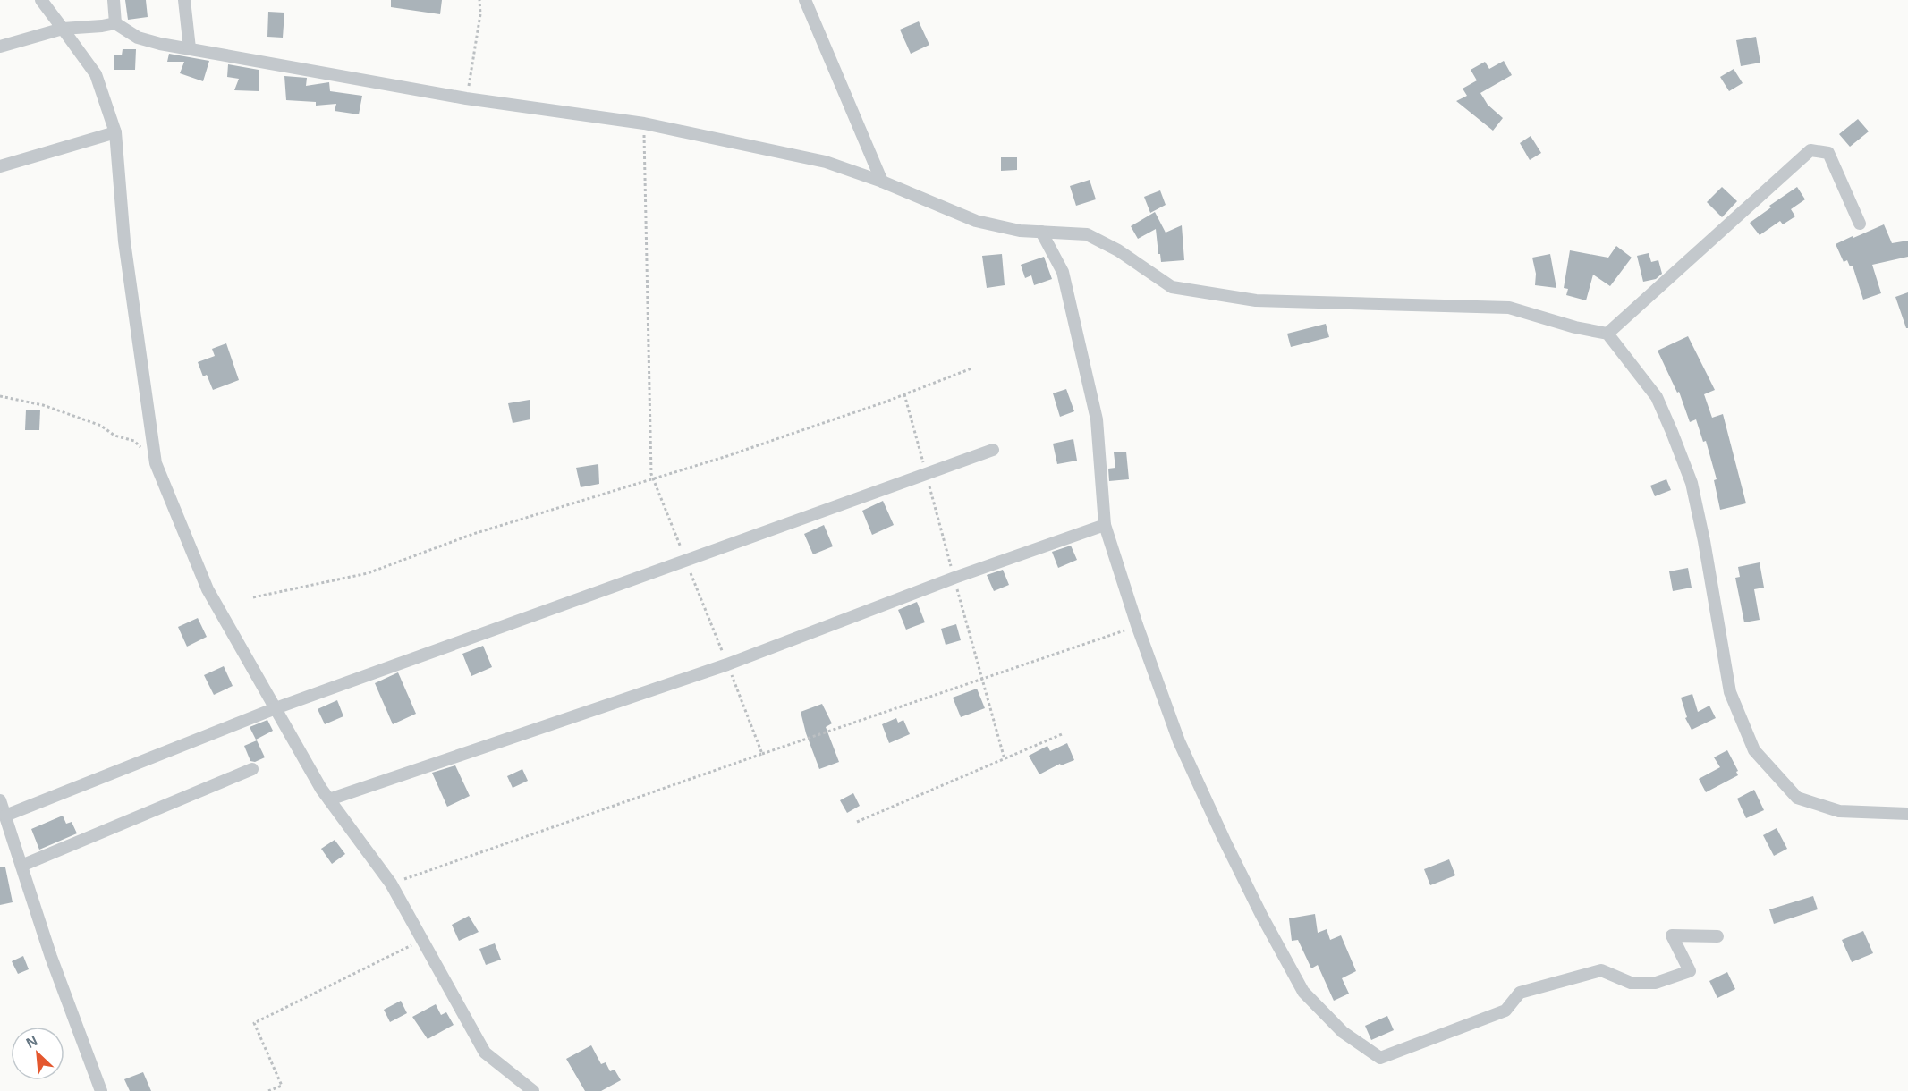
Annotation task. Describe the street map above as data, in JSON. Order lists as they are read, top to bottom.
{
  "north": "top left"
}
